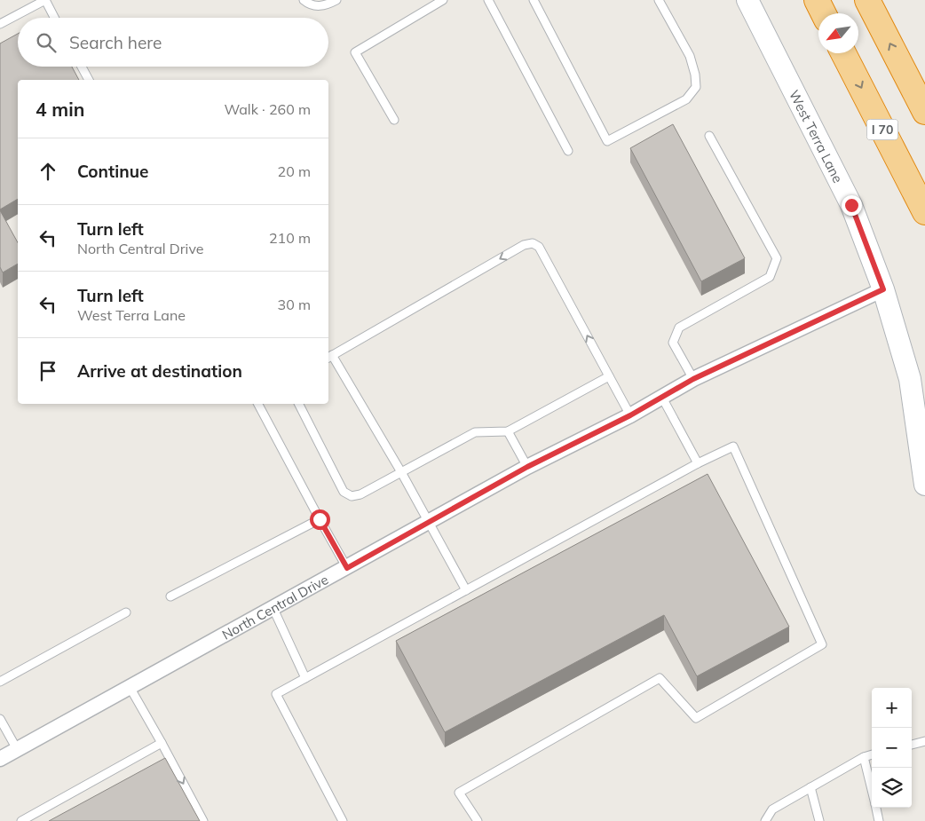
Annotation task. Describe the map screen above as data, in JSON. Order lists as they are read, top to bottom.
{
  "streets": {
    "highway": ["I 70"],
    "street": ["West Terra Lane", "North Central Drive"]
  },
  "crossings": [
    ["West Terra Lane", "North Central Drive"]
  ],
  "north": "bottom left",
  "page": {
    "search": "Search here",
    "heading": ["4 min", "Walk · 260 m"],
    "list": [
      ["Continue", "20 m"],
      ["Turn left", "North Central Drive", "210 m"],
      ["Turn left", "West Terra Lane", "30 m"],
      "Arrive at destination"
    ],
    "map_buttons": ["+", "−"]
  }
}
